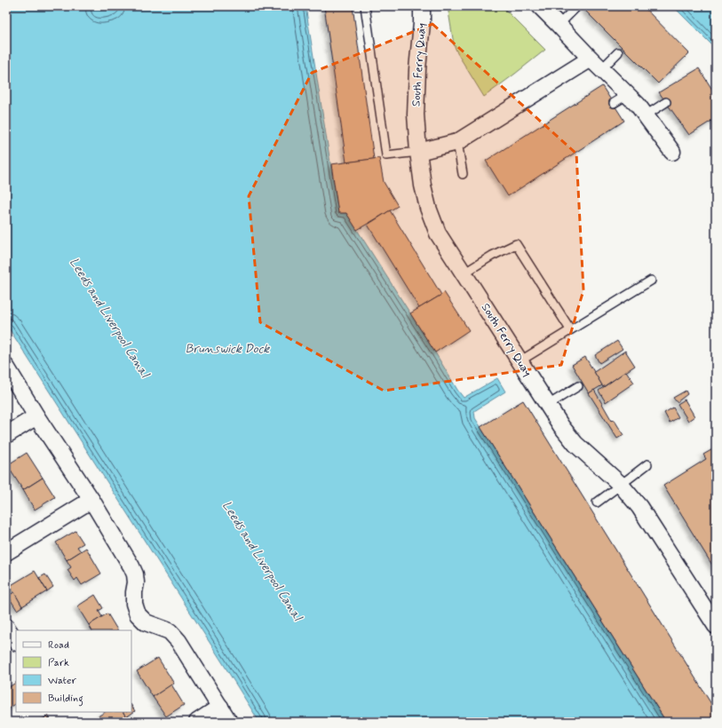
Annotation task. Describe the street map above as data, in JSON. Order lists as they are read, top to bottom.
{
  "streets": {
    "street": ["South Ferry Quay"]
  },
  "water": ["Leeds and Liverpool Canal", "Brunswick Dock"],
  "legend": [
    "Road",
    "Park",
    "Water",
    "Building"
  ]
}
